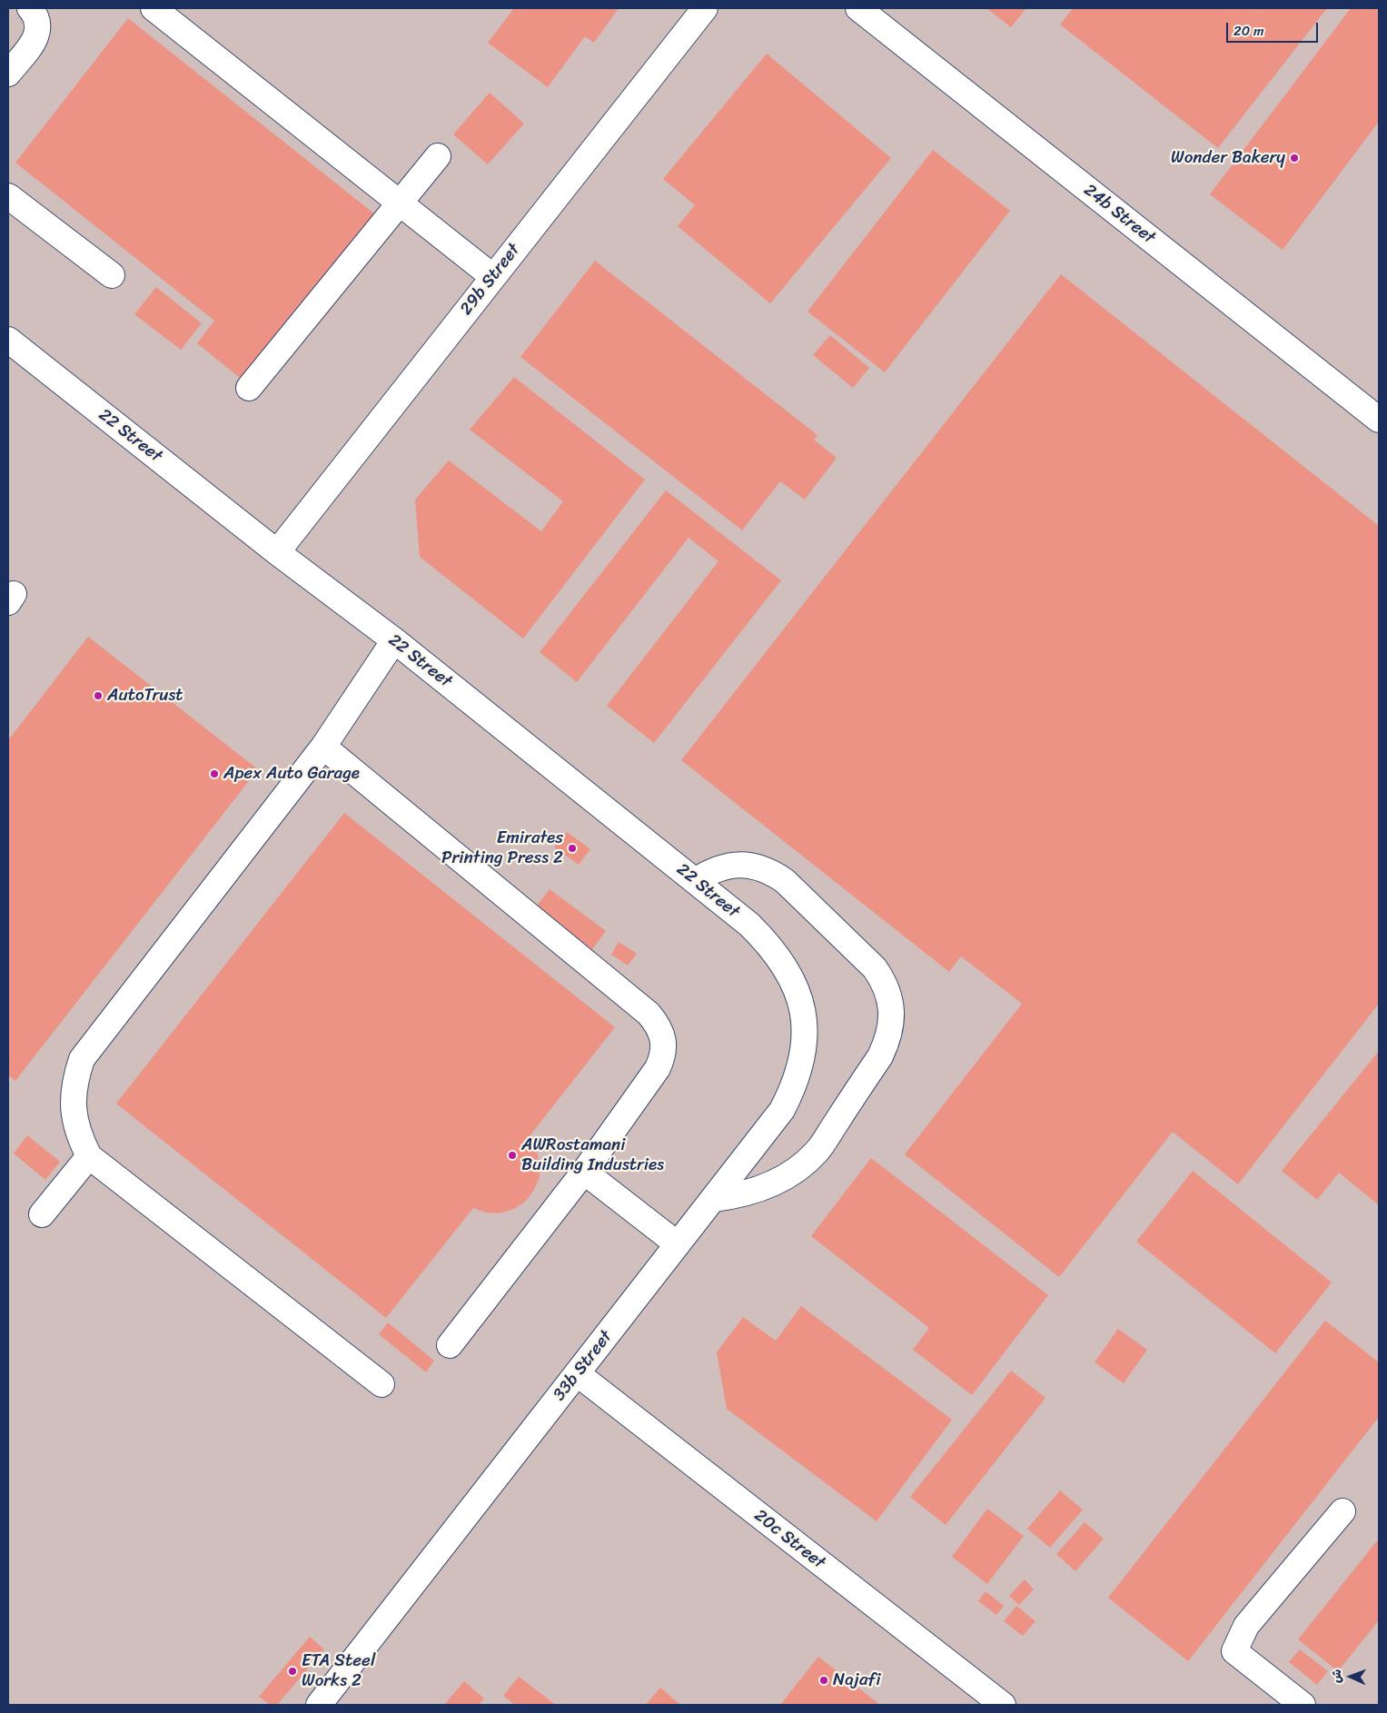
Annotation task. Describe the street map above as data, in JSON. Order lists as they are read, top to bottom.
{
  "streets": {
    "street": [
      "24b Street",
      "29b Street",
      "22 Street",
      "33b Street",
      "20c Street"
    ]
  },
  "crossings": [
    ["29b Street", "22 Street"],
    ["22 Street", "33b Street"],
    ["33b Street", "20c Street"]
  ],
  "places": [
    "Wonder Bakery",
    "AutoTrust",
    "Apex Auto Garage",
    "Emirates Printing Press 2",
    "AWRostamani Building Industries",
    "ETA Steel Works 2",
    "Najafi"
  ],
  "scale_bar": "20 m",
  "north": "left"
}
